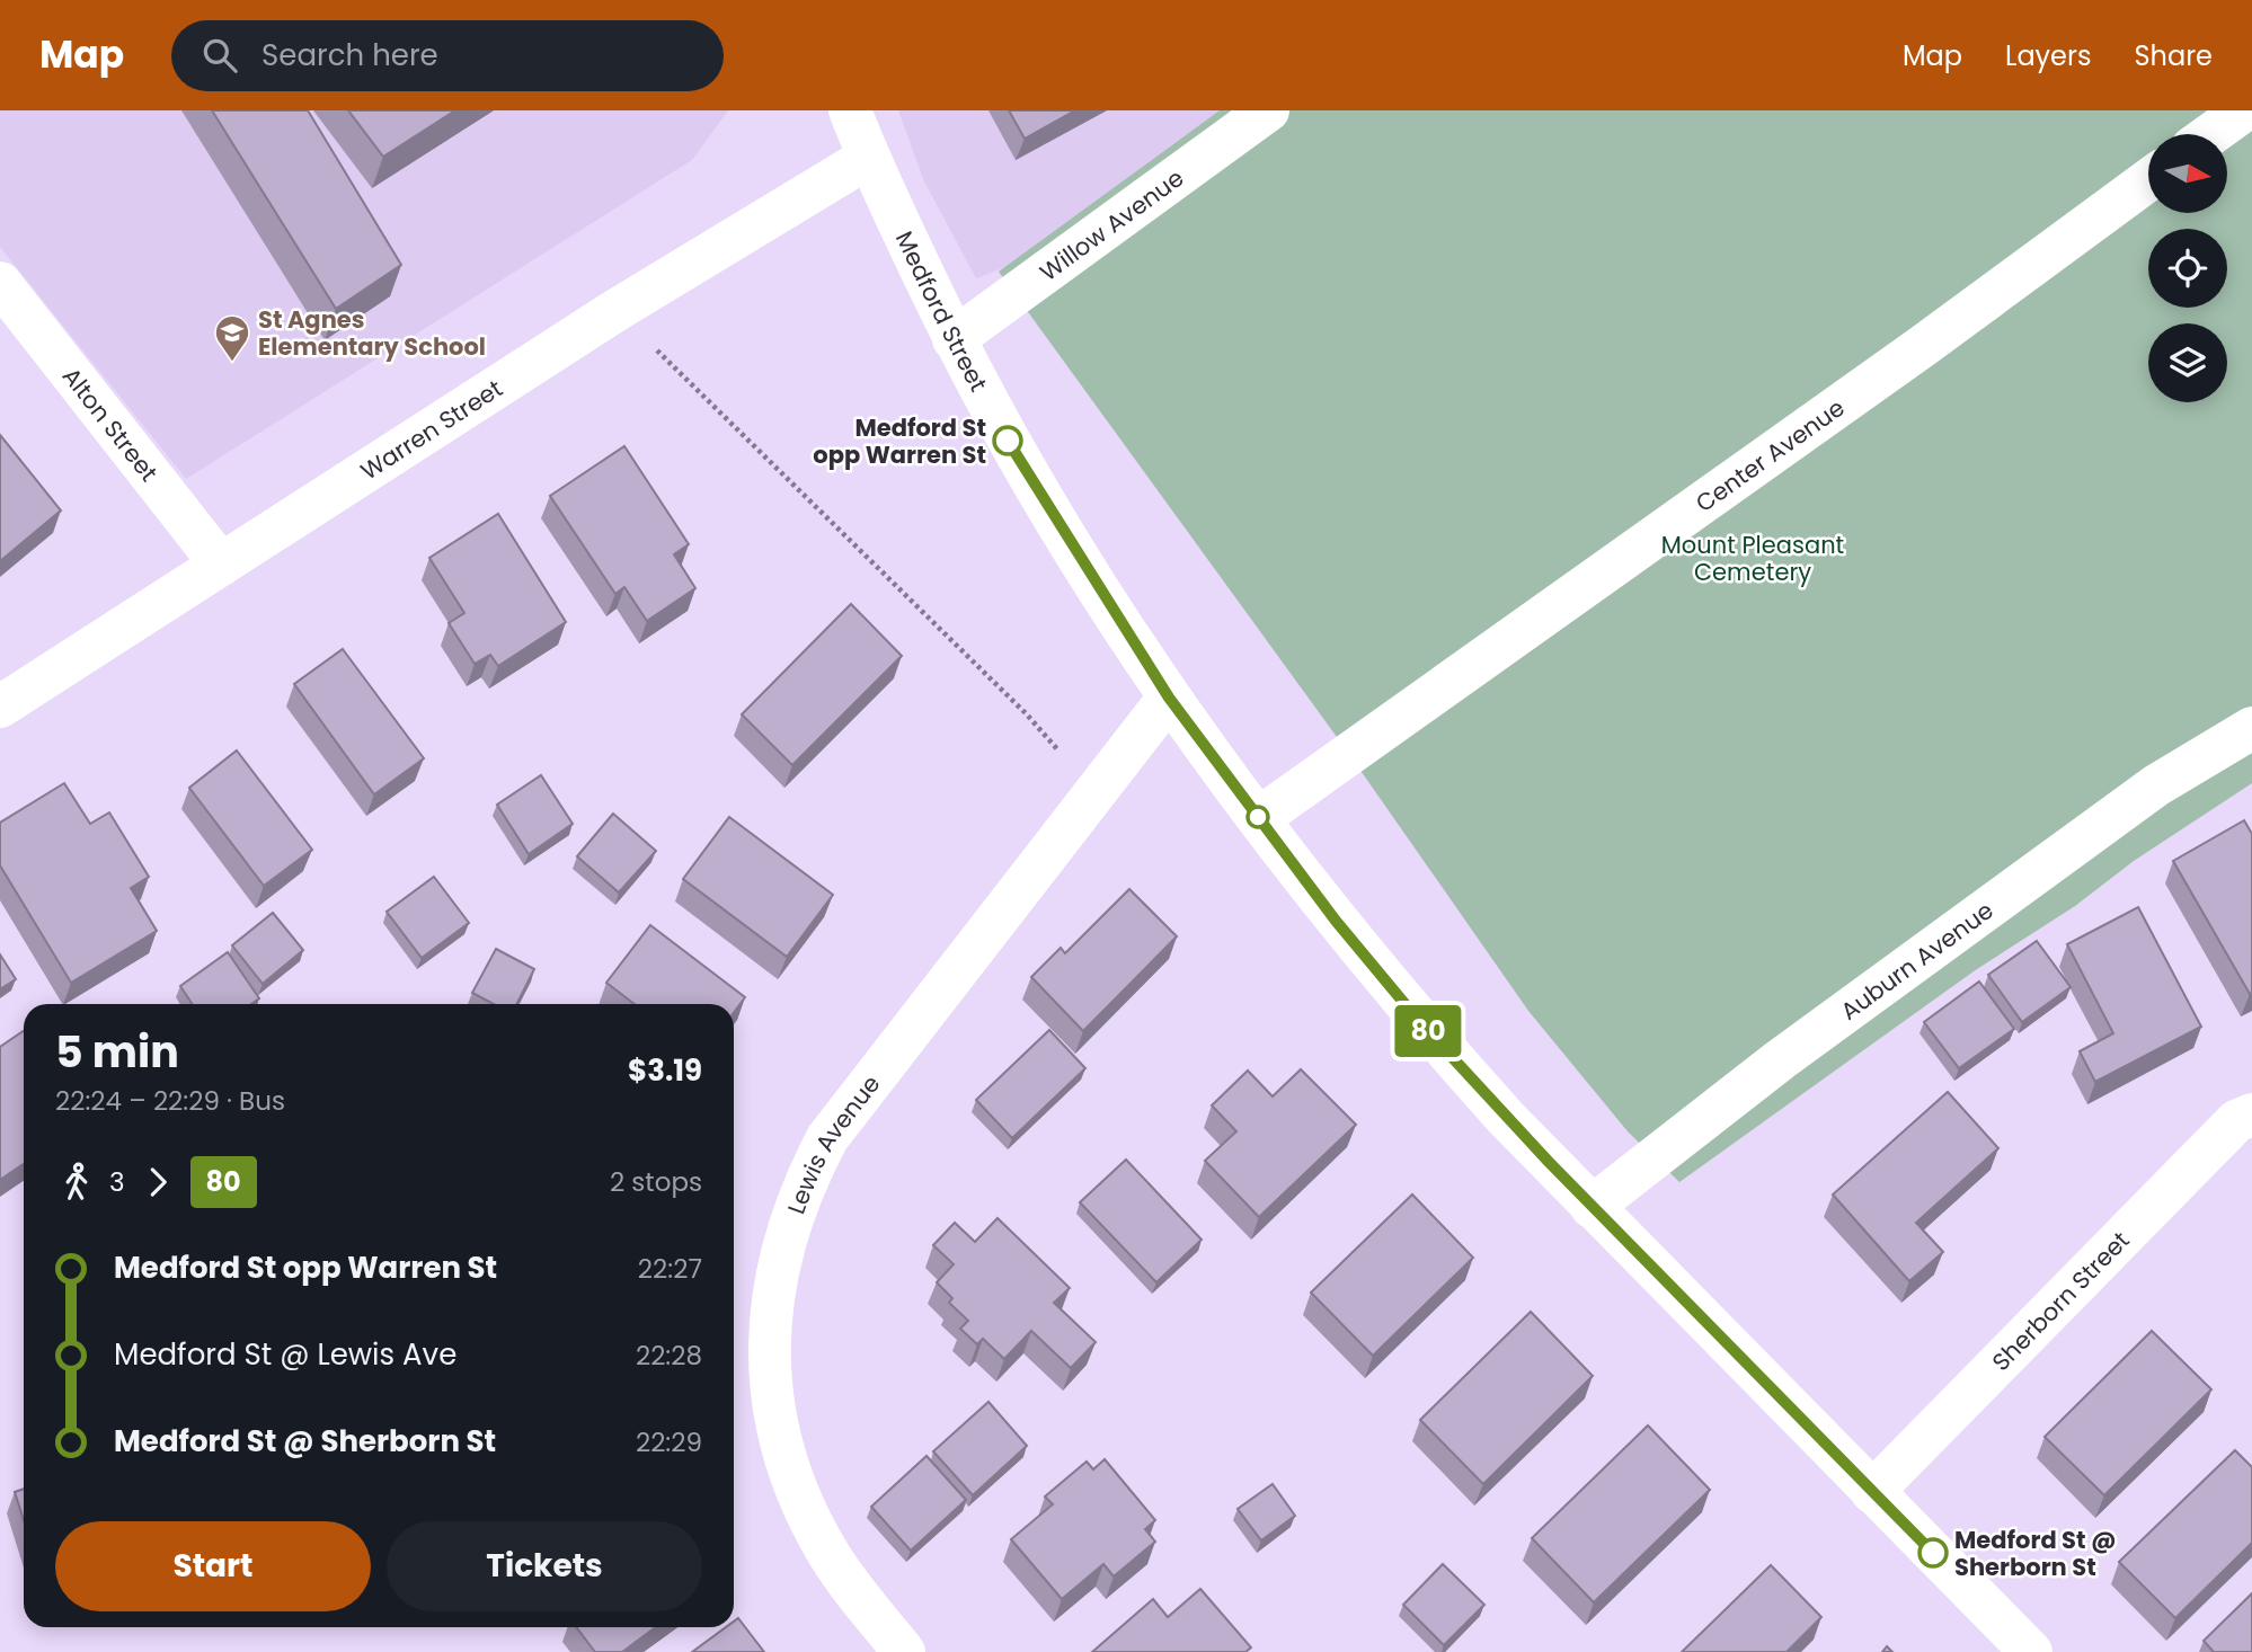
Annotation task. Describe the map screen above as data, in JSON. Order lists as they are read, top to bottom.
{
  "streets": {
    "main road": [
      "Willow Avenue",
      "Medford Street",
      "Alton Street",
      "Warren Street",
      "Center Avenue",
      "Auburn Avenue",
      "Lewis Avenue",
      "Sherborn Street"
    ]
  },
  "crossings": [
    ["Willow Avenue", "Medford Street"],
    ["Medford Street", "Warren Street"],
    ["Medford Street", "Center Avenue"],
    ["Medford Street", "Auburn Avenue"],
    ["Medford Street", "Lewis Avenue"],
    ["Medford Street", "Sherborn Street"],
    ["Alton Street", "Warren Street"]
  ],
  "parks": ["Mount Pleasant Cemetery"],
  "places": {
    "school or university": ["St Agnes Elementary School"],
    "other": ["Medford St opp Warren St", "Medford St @ Sherborn St"]
  },
  "lines": ["bus line 80"],
  "north": "right",
  "page": {
    "header": "Map",
    "search": "Search here",
    "nav": ["Map", "Layers", "Share"],
    "on_map": "80",
    "heading": ["5 min", "22:24 – 22:29 · Bus", "$3.19"],
    "legs": ["3", "80", "2 stops"],
    "list": [
      {
        "name": "Medford St opp Warren St",
        "value": "22:27"
      },
      {
        "name": "Medford St @ Lewis Ave",
        "value": "22:28"
      },
      {
        "name": "Medford St @ Sherborn St",
        "value": "22:29"
      }
    ],
    "buttons": ["Start", "Tickets"]
  }
}
